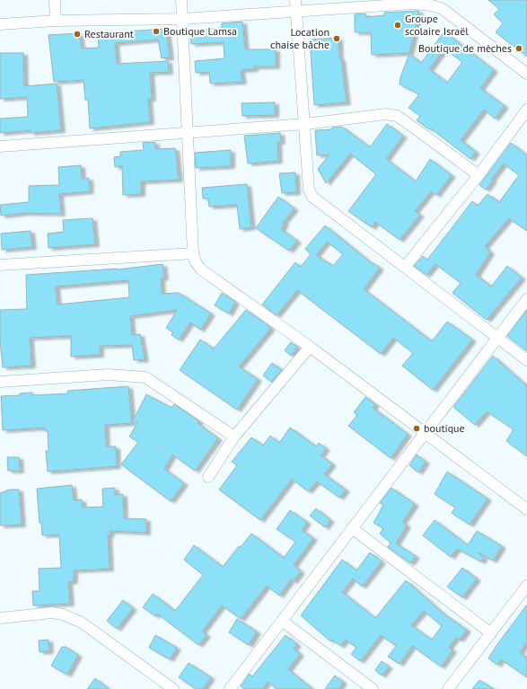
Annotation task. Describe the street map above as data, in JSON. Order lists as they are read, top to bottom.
{
  "places": [
    "Groupe scolaire Israël",
    "Boutique Lamsa",
    "Restaurant",
    "Location chaise bâche",
    "Boutique de mèches",
    "boutique"
  ]
}
